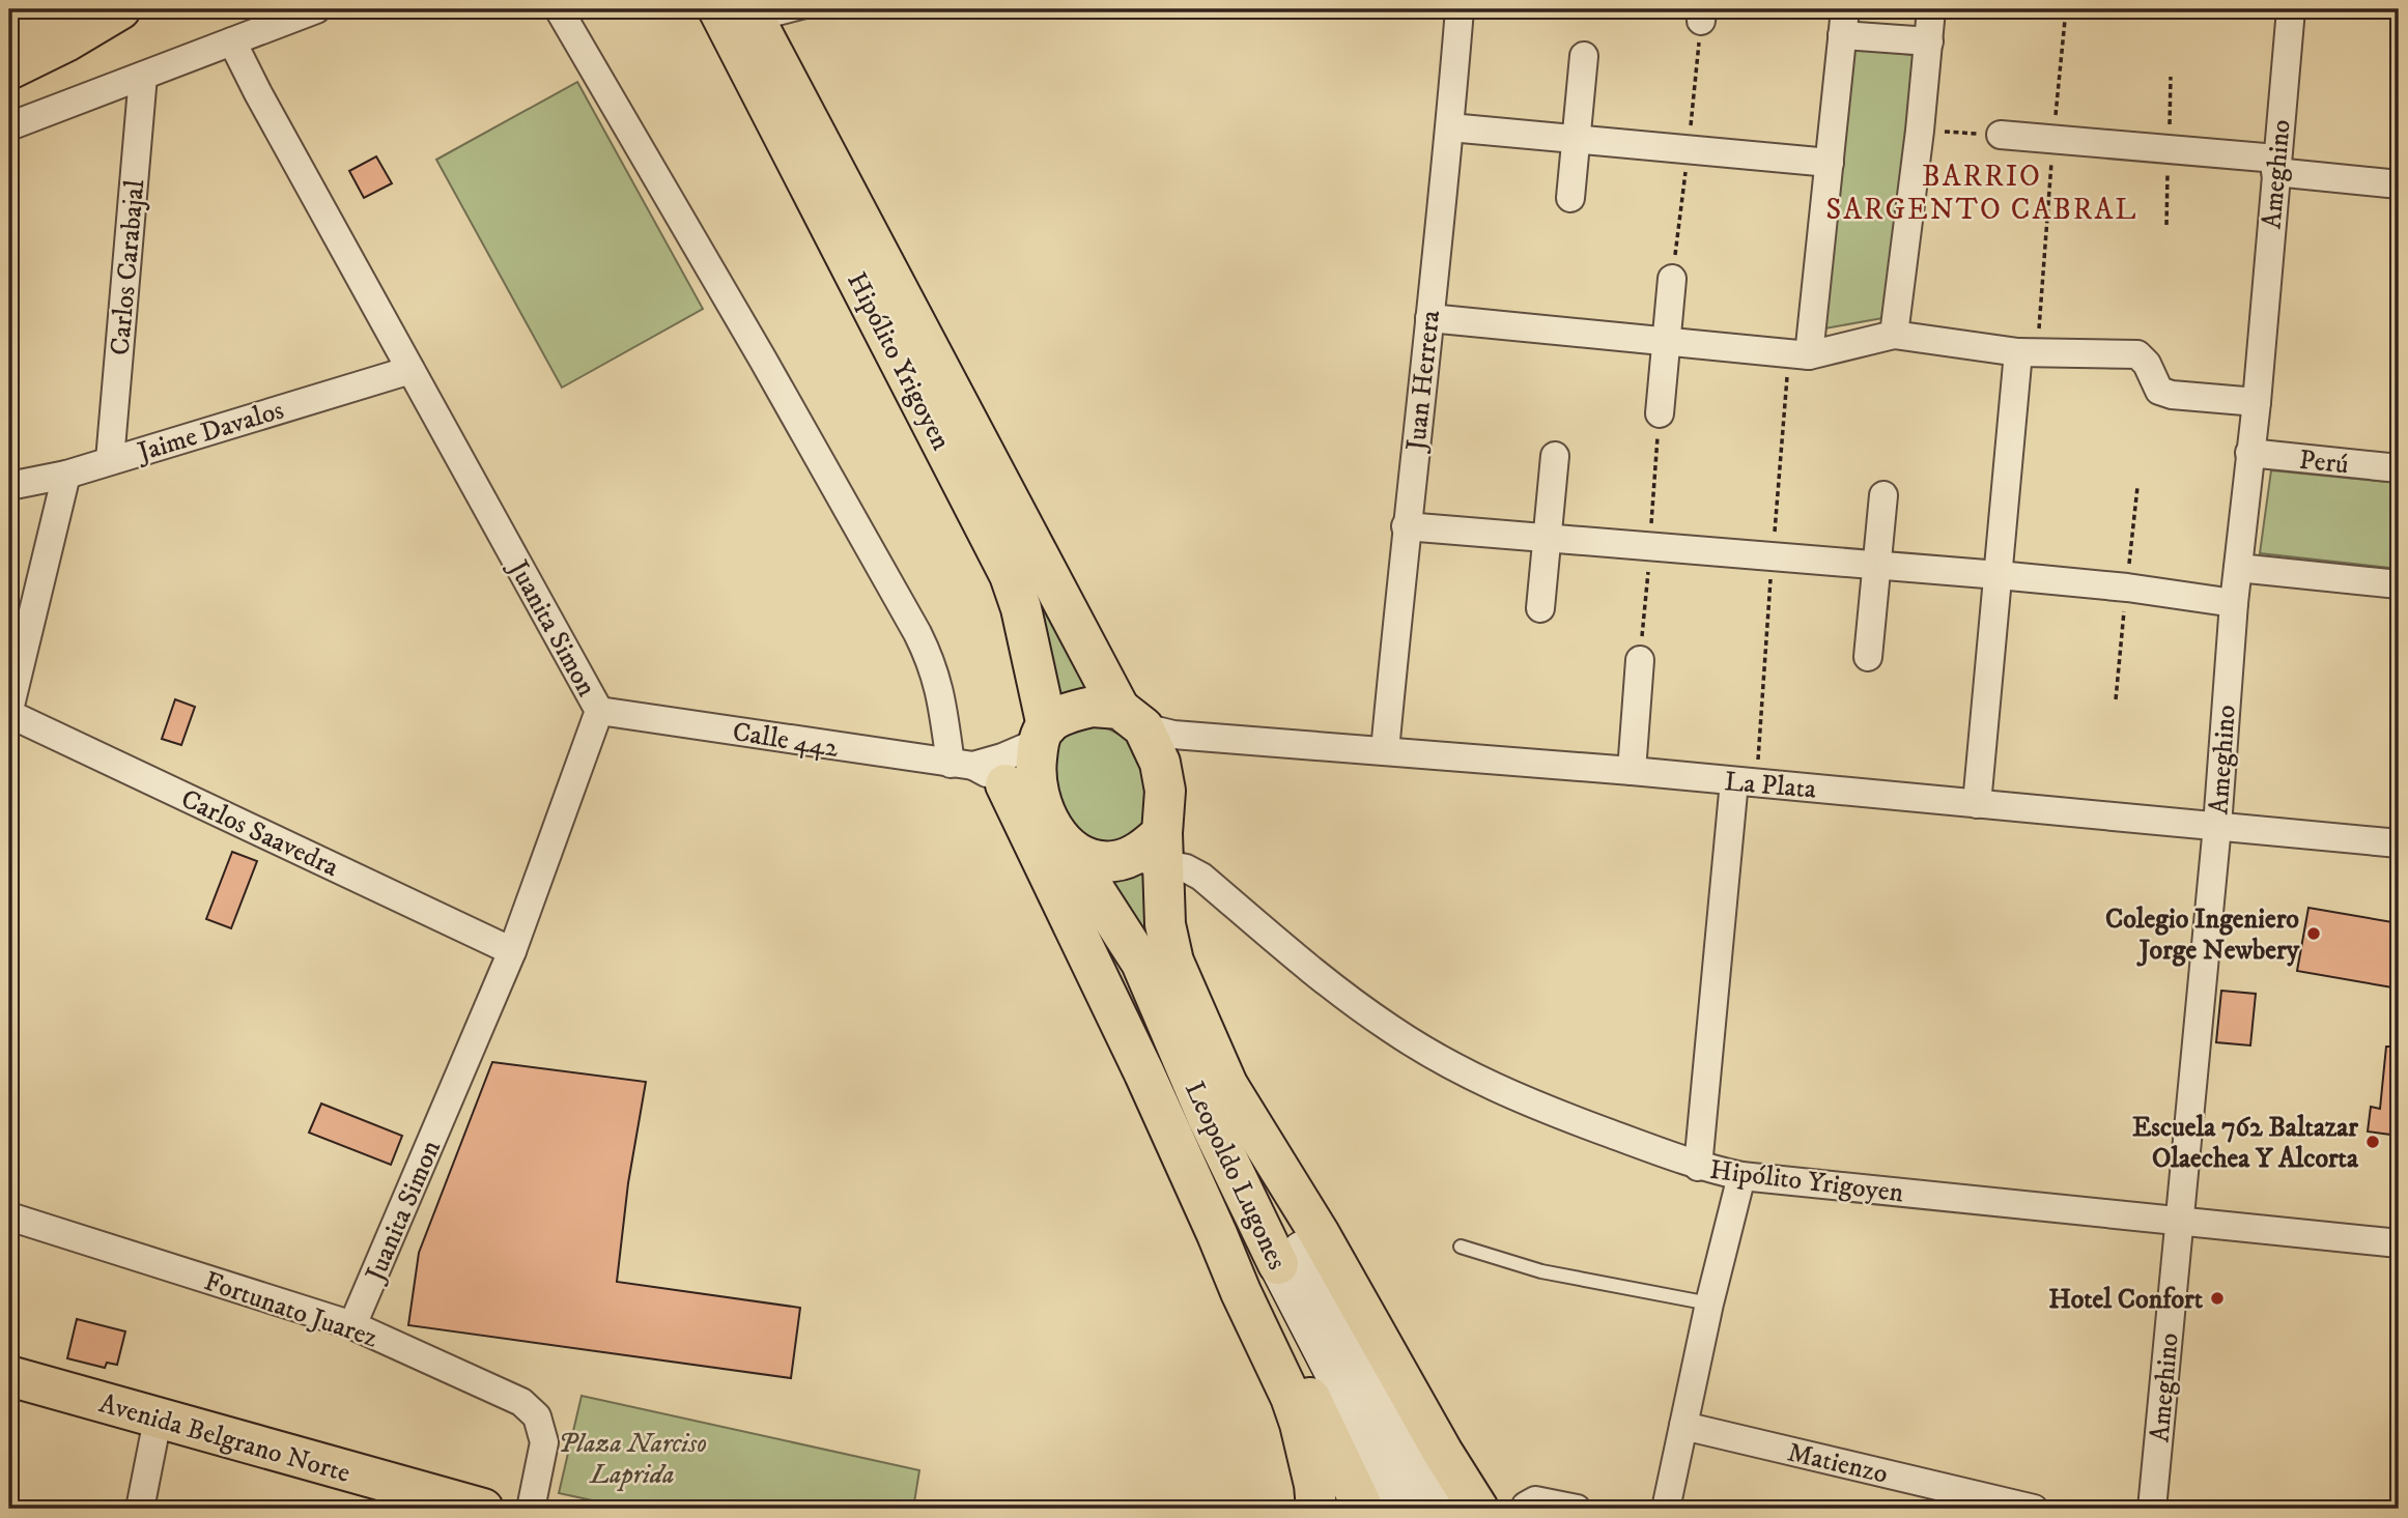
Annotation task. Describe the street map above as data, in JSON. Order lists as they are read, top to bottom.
{
  "streets": {
    "main road": ["Hipólito Yrigoyen", "Leopoldo Lugones", "Avenida Belgrano Norte"],
    "street": [
      "Ameghino",
      "Carlos Carabajal",
      "Juan Herrera",
      "Jaime Davalos",
      "Perú",
      "Juanita Simon",
      "Calle 442",
      "La Plata",
      "Carlos Saavedra",
      "Fortunato Juarez",
      "Matienzo"
    ]
  },
  "crossings": [
    ["Ameghino", "Hipólito Yrigoyen"],
    ["Ameghino", "Perú"],
    ["Ameghino", "La Plata"],
    ["Carlos Carabajal", "Jaime Davalos"],
    ["Hipólito Yrigoyen", "Calle 442"],
    ["Hipólito Yrigoyen", "La Plata"],
    ["Hipólito Yrigoyen", "Leopoldo Lugones"],
    ["Juan Herrera", "La Plata"],
    ["Jaime Davalos", "Juanita Simon"],
    ["Juanita Simon", "Calle 442"],
    ["Juanita Simon", "Carlos Saavedra"],
    ["Juanita Simon", "Fortunato Juarez"],
    ["Calle 442", "La Plata"],
    ["Calle 442", "Leopoldo Lugones"],
    ["La Plata", "Leopoldo Lugones"]
  ],
  "districts": ["BARRIO SARGENTO CABRAL"],
  "parks": ["Plaza Narciso Laprida"],
  "places": ["Colegio Ingeniero Jorge Newbery", "Escuela 762 Baltazar Olaechea Y Alcorta", "Hotel Confort"]
}
